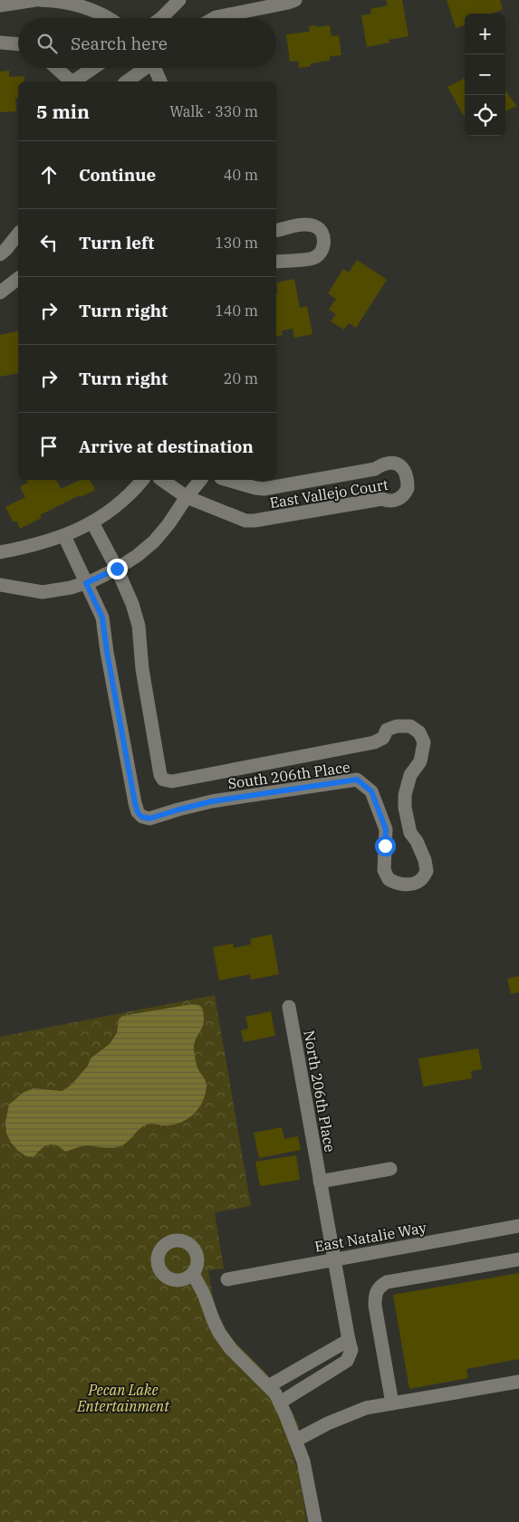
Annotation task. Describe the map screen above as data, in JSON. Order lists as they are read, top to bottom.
{
  "streets": {
    "street": [
      "East Vallejo Court",
      "South 206th Place",
      "North 206th Place",
      "East Natalie Way"
    ]
  },
  "parks": ["Pecan Lake Entertainment"],
  "page": {
    "map_buttons": ["+", "−"],
    "search": "Search here",
    "heading": ["5 min", "Walk · 330 m"],
    "list": [
      ["Continue", "40 m"],
      ["Turn left", "130 m"],
      ["Turn right", "140 m"],
      ["Turn right", "20 m"],
      "Arrive at destination"
    ]
  }
}
